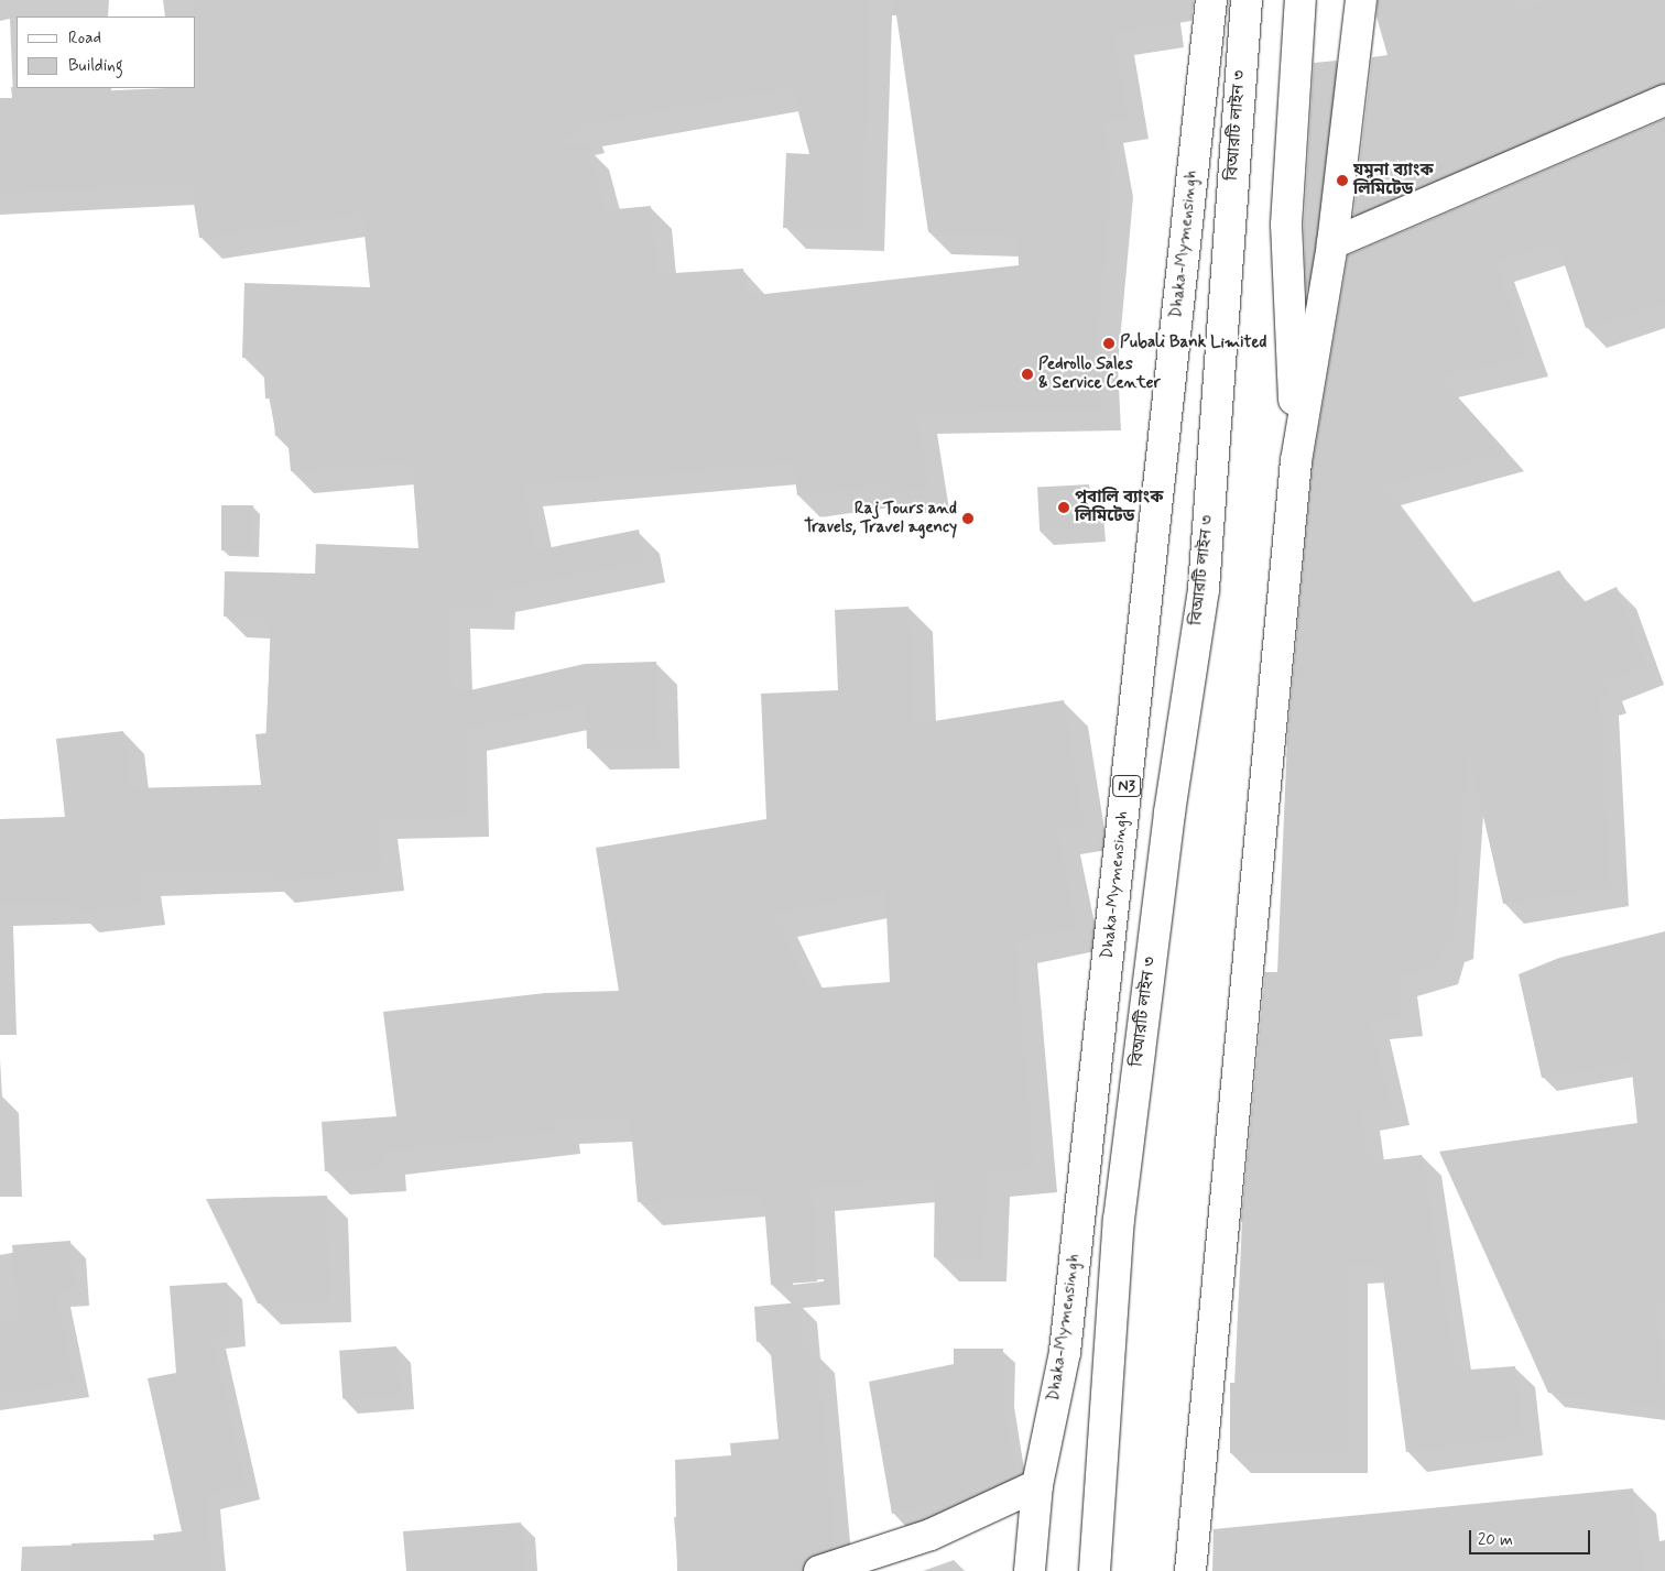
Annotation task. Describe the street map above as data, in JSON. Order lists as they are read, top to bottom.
{
  "streets": {
    "main road": ["বিআরটি লাইন ৩", "Dhaka-Mymensingh", "N3"]
  },
  "places": [
    "যমুনা ব্যাংক লিমিটেড",
    "Pubali Bank Limited",
    "Pedrollo Sales & Service Center",
    "পুবালি ব্যাংক লিমিটেড",
    "Raj Tours and Travels, Travel agency"
  ],
  "legend": ["Road", "Building"],
  "scale_bar": "20 m"
}
